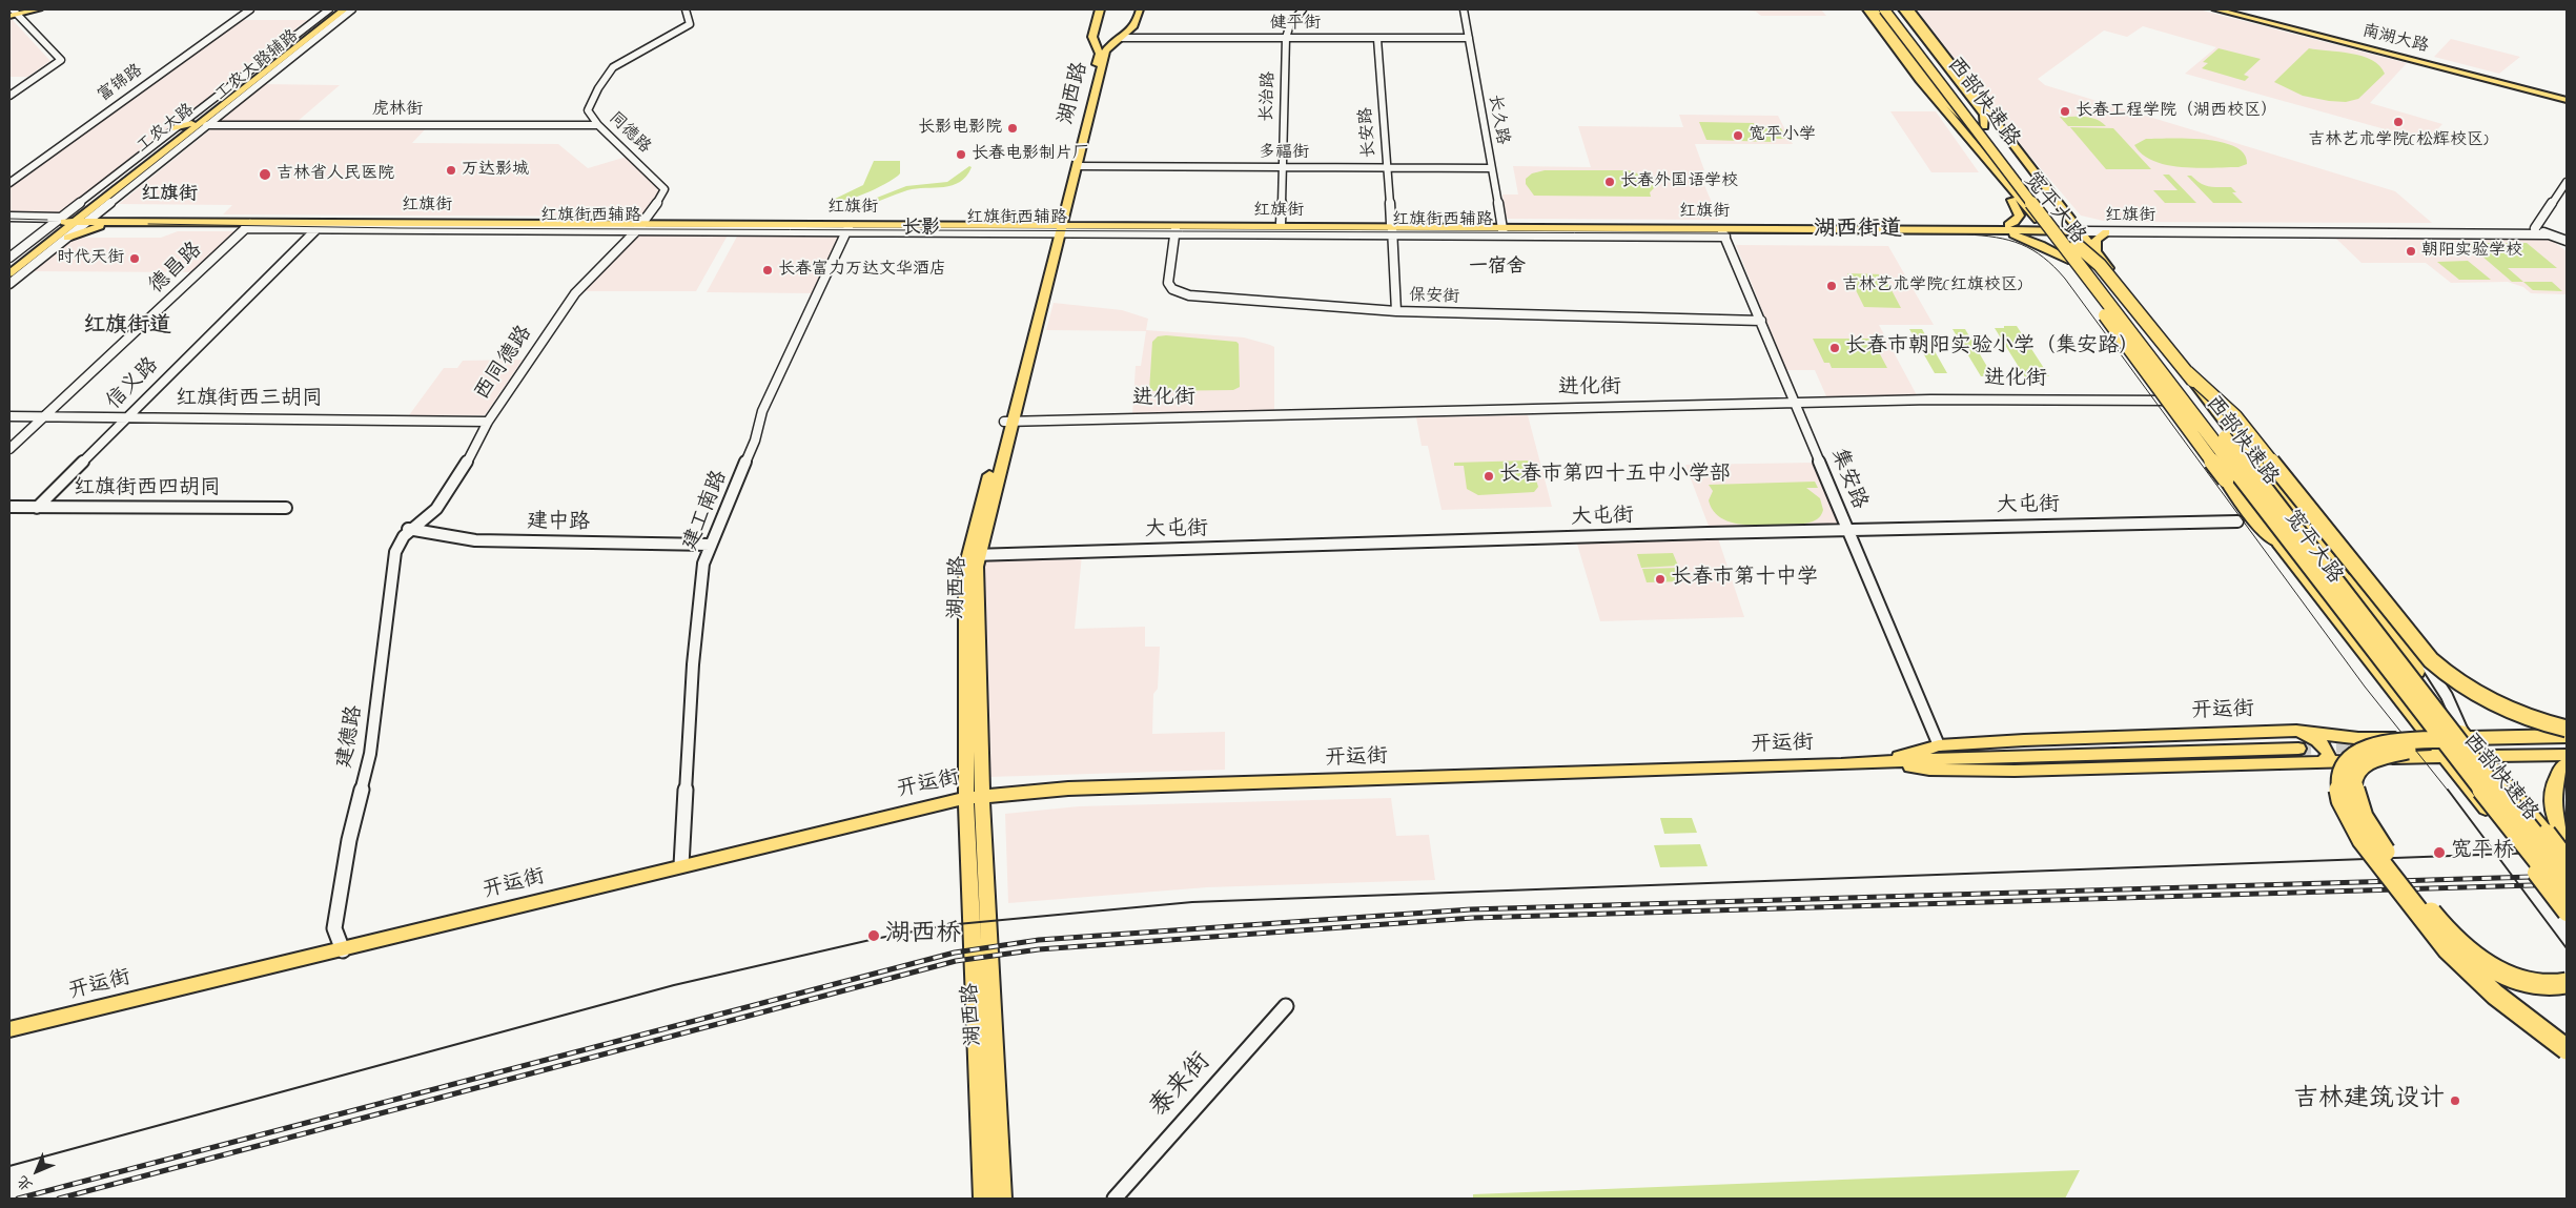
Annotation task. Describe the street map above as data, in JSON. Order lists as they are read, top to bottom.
{
  "streets": {
    "highway": ["西部快速路"],
    "main road": [
      "南湖大路",
      "湖西路",
      "工农大路",
      "红旗街",
      "宽平大路",
      "开运街"
    ],
    "street": [
      "健平街",
      "工农大路辅路",
      "富锦路",
      "长治路",
      "虎林街",
      "长久路",
      "长安路",
      "同德路",
      "多福街",
      "红旗街西辅路",
      "德昌路",
      "保安街",
      "西同德路",
      "进化街",
      "信义路",
      "红旗街西三胡同",
      "集安路",
      "红旗街西四胡同",
      "大屯街",
      "建工南路",
      "建中路",
      "建德路",
      "泰来街"
    ]
  },
  "crossings": [
    ["健平街", "湖西路"],
    ["健平街", "长治路"],
    ["健平街", "长久路"],
    ["健平街", "长安路"],
    ["工农大路辅路", "虎林街"],
    ["工农大路辅路", "工农大路"],
    ["工农大路辅路", "红旗街"],
    ["湖西路", "多福街"],
    ["湖西路", "红旗街"],
    ["湖西路", "进化街"],
    ["湖西路", "大屯街"],
    ["湖西路", "开运街"],
    ["长治路", "多福街"],
    ["长治路", "红旗街"],
    ["西部快速路", "红旗街"],
    ["西部快速路", "宽平大路"],
    ["虎林街", "工农大路"],
    ["虎林街", "同德路"],
    ["长久路", "多福街"],
    ["长久路", "红旗街"],
    ["工农大路", "红旗街"],
    ["长安路", "多福街"],
    ["长安路", "红旗街"],
    ["长安路", "保安街"],
    ["同德路", "红旗街"],
    ["同德路", "红旗街西辅路"],
    ["同德路", "西同德路"],
    ["红旗街", "宽平大路"],
    ["红旗街", "红旗街西辅路"],
    ["红旗街", "德昌路"],
    ["红旗街", "保安街"],
    ["红旗街", "西同德路"],
    ["红旗街", "信义路"],
    ["红旗街", "集安路"],
    ["红旗街", "建工南路"],
    ["宽平大路", "进化街"],
    ["宽平大路", "开运街"],
    ["红旗街西辅路", "德昌路"],
    ["红旗街西辅路", "西同德路"],
    ["红旗街西辅路", "信义路"],
    ["德昌路", "红旗街西三胡同"],
    ["保安街", "集安路"],
    ["西同德路", "红旗街西三胡同"],
    ["西同德路", "建中路"],
    ["西同德路", "建德路"],
    ["进化街", "集安路"],
    ["信义路", "红旗街西三胡同"],
    ["信义路", "红旗街西四胡同"],
    ["集安路", "大屯街"],
    ["集安路", "开运街"],
    ["建工南路", "建中路"],
    ["建工南路", "开运街"],
    ["建中路", "建德路"],
    ["开运街", "建德路"]
  ],
  "districts": [
    "红旗街",
    "长影",
    "湖西街道",
    "一宿舍",
    "红旗街道"
  ],
  "places": [
    "长春工程学院（湖西校区）",
    "吉林艺术学院(松辉校区)",
    "长影电影院",
    "宽平小学",
    "长春电影制片厂",
    "万达影城",
    "吉林省人民医院",
    "长春外国语学校",
    "朝阳实验学校",
    "时代天街",
    "长春富力万达文华酒店",
    "吉林艺术学院(红旗校区)",
    "长春市朝阳实验小学（集安路）",
    "长春市第四十五中小学部",
    "长春市第十中学",
    "宽平桥",
    "湖西桥",
    "吉林建筑设计"
  ],
  "north": "bottom left"
}
